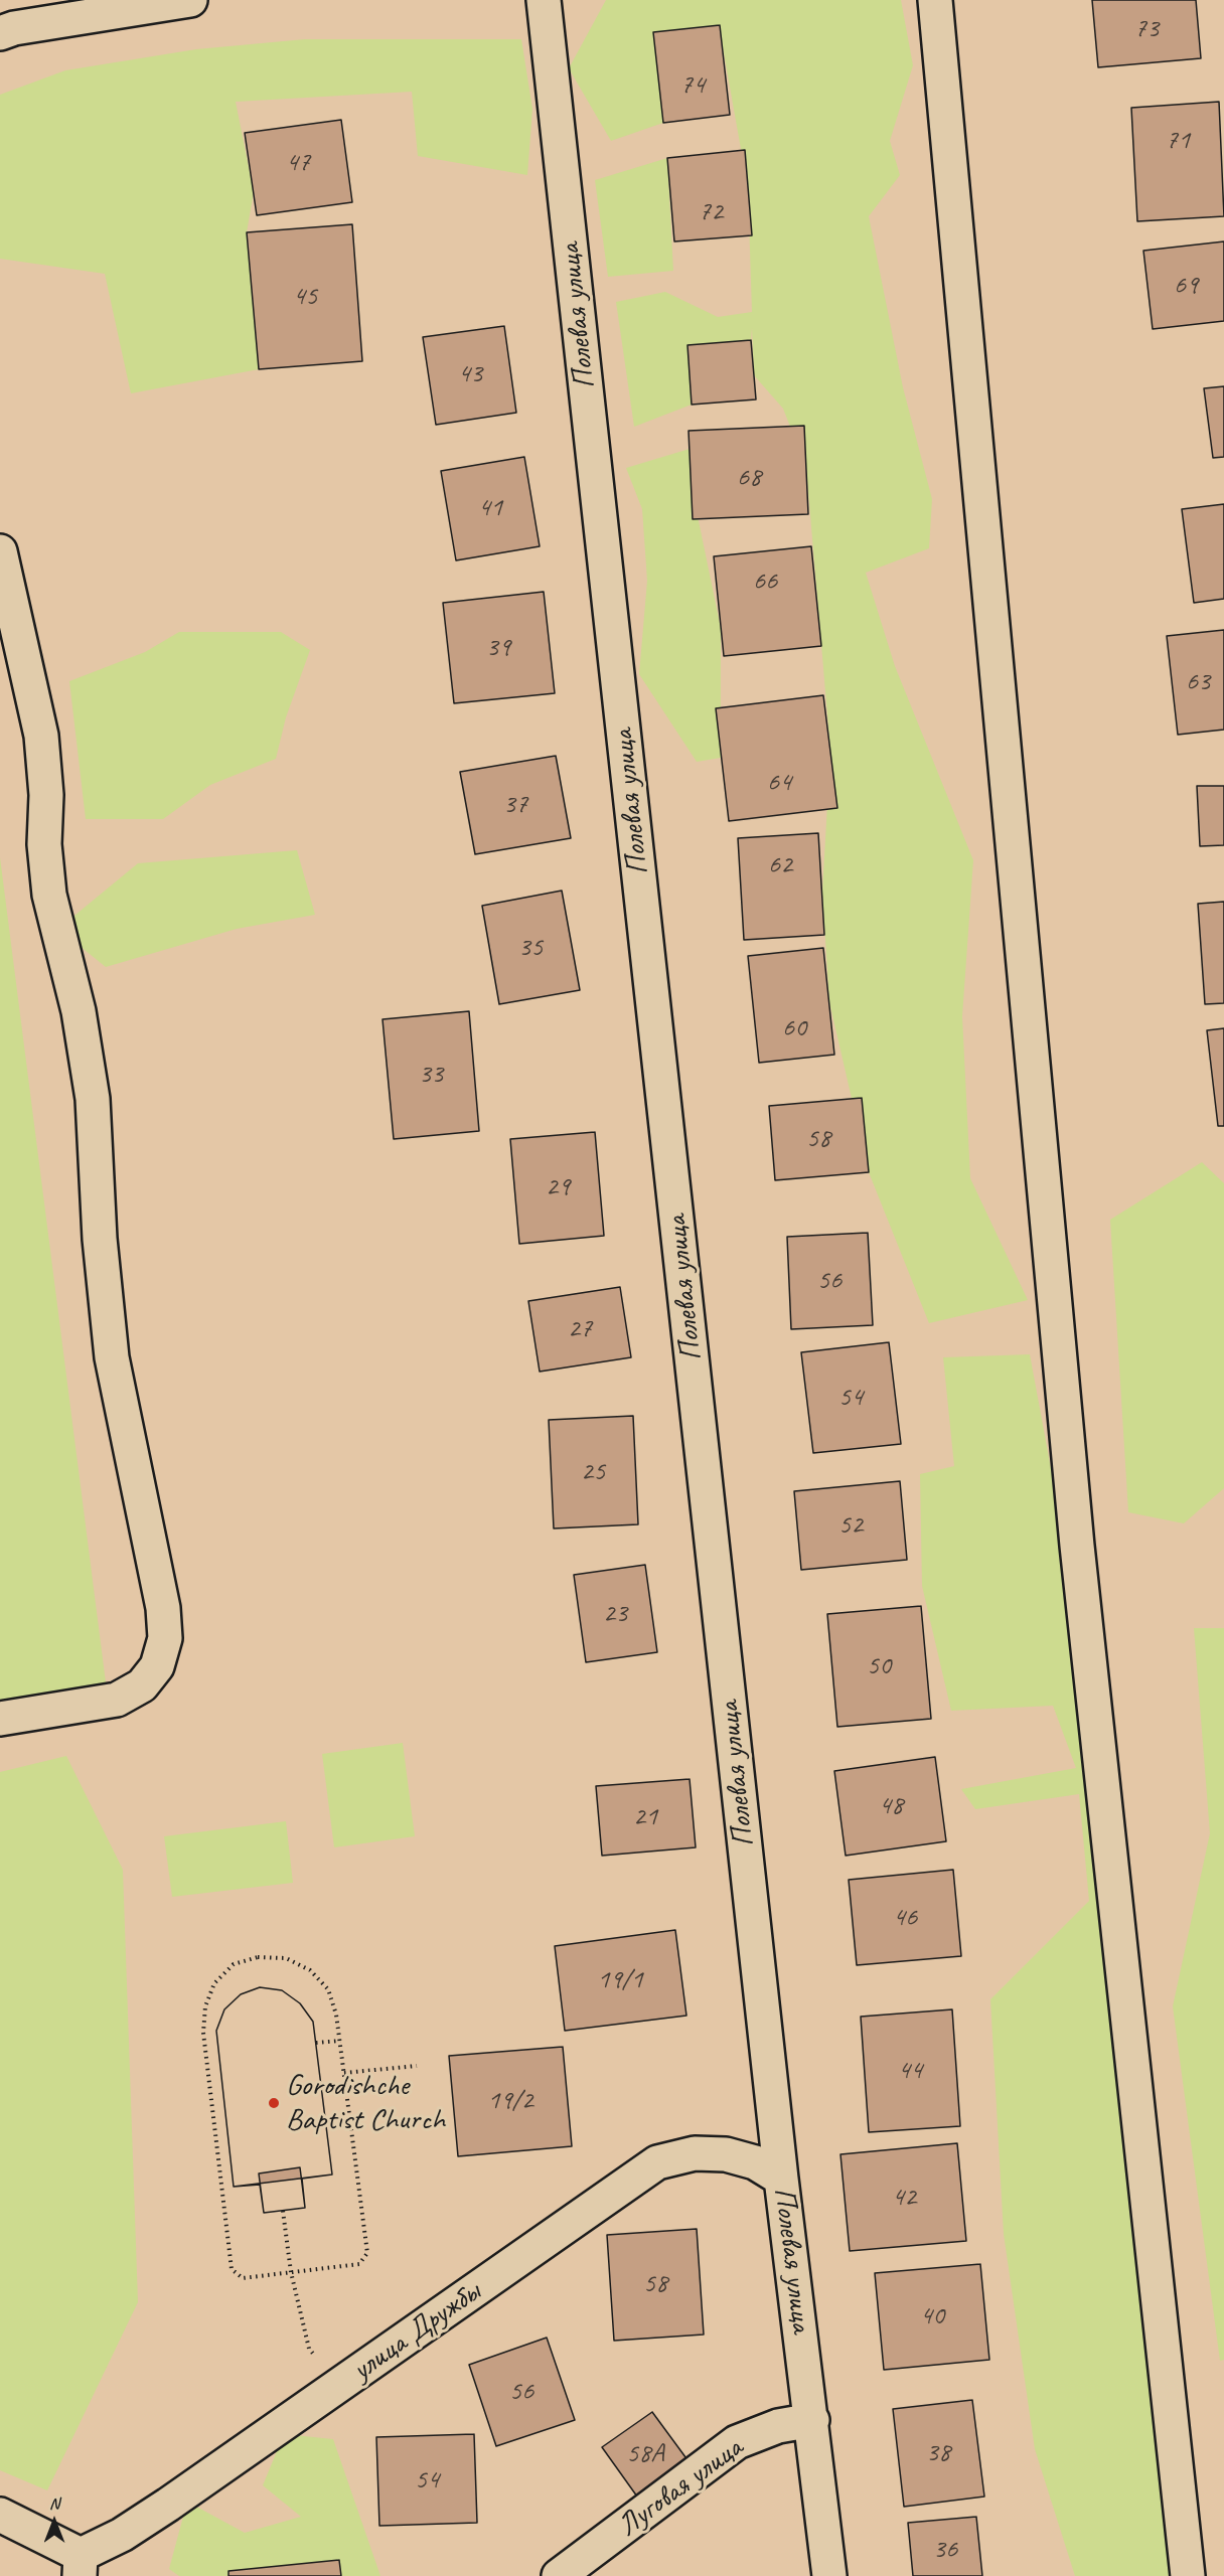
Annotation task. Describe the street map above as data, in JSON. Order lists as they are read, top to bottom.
{
  "streets": {
    "street": ["Полевая улица", "улица Дружбы", "Луговая улица"]
  },
  "crossings": [
    ["Полевая улица", "улица Дружбы"],
    ["Полевая улица", "Луговая улица"]
  ],
  "places": ["Gorodishche Baptist Church"],
  "house_numbers": [
    "73",
    "74",
    "71",
    "47",
    "72",
    "69",
    "45",
    "43",
    "68",
    "41",
    "66",
    "39",
    "63",
    "64",
    "37",
    "62",
    "35",
    "60",
    "33",
    "58",
    "29",
    "56",
    "27",
    "54",
    "25",
    "52",
    "23",
    "50",
    "48",
    "21",
    "46",
    "19/1",
    "44",
    "19/2",
    "42",
    "58",
    "40",
    "56",
    "38",
    "58А",
    "54",
    "36"
  ],
  "north": "top"
}
